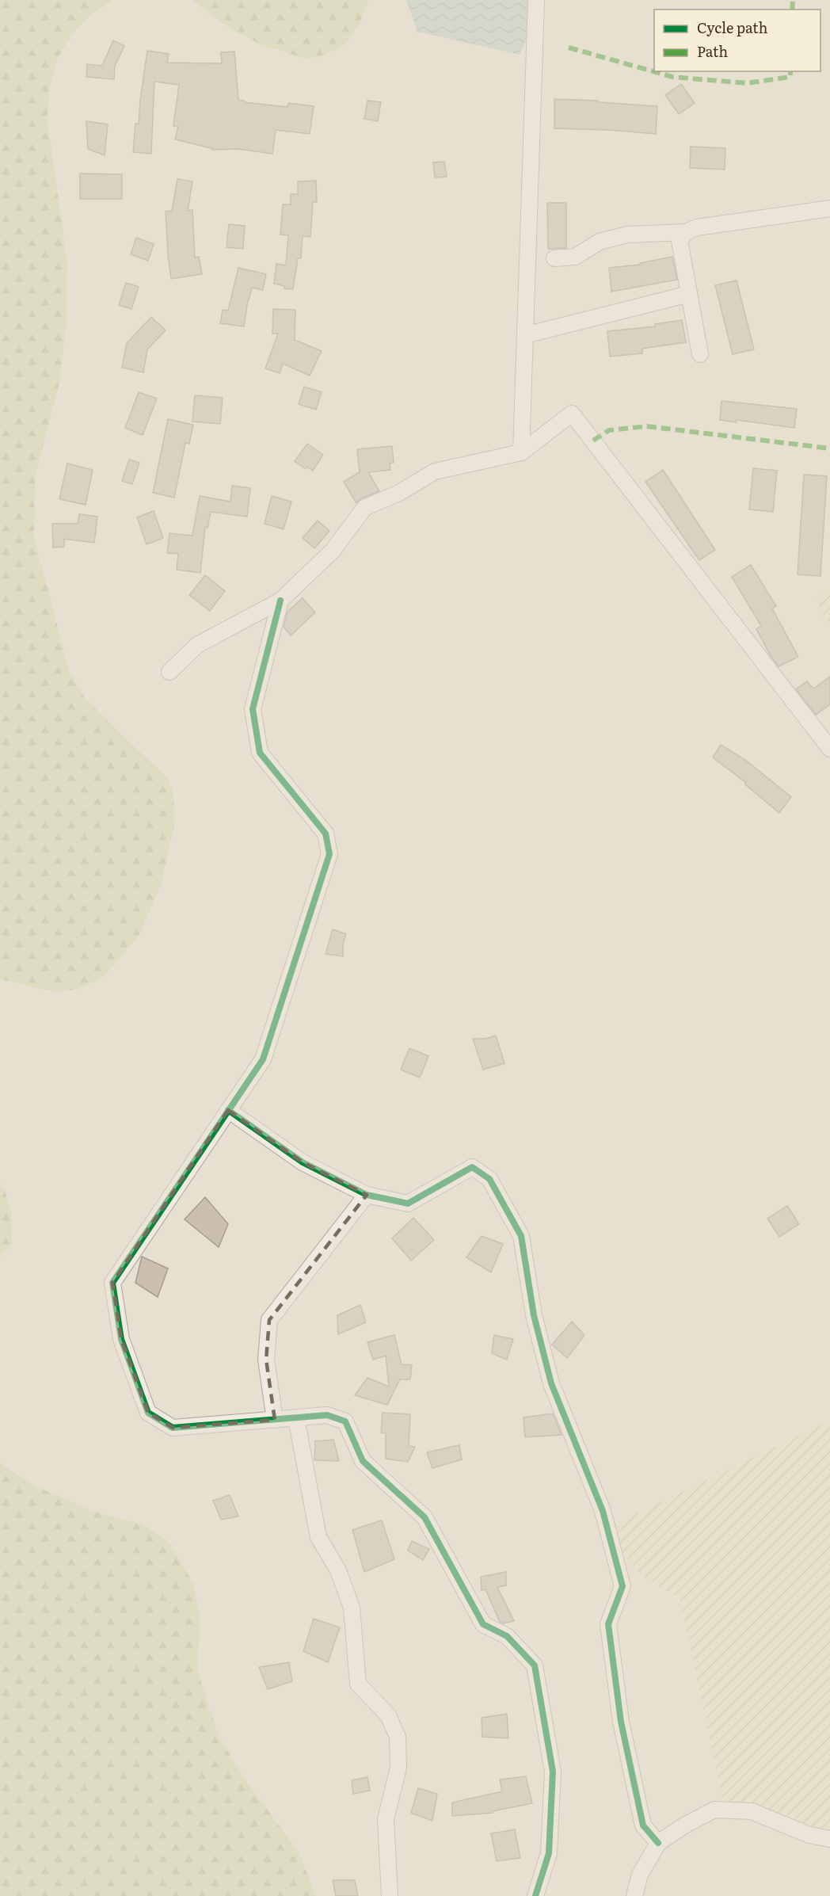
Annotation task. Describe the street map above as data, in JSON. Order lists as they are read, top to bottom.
{
  "legend": ["Cycle path", "Path"]
}
